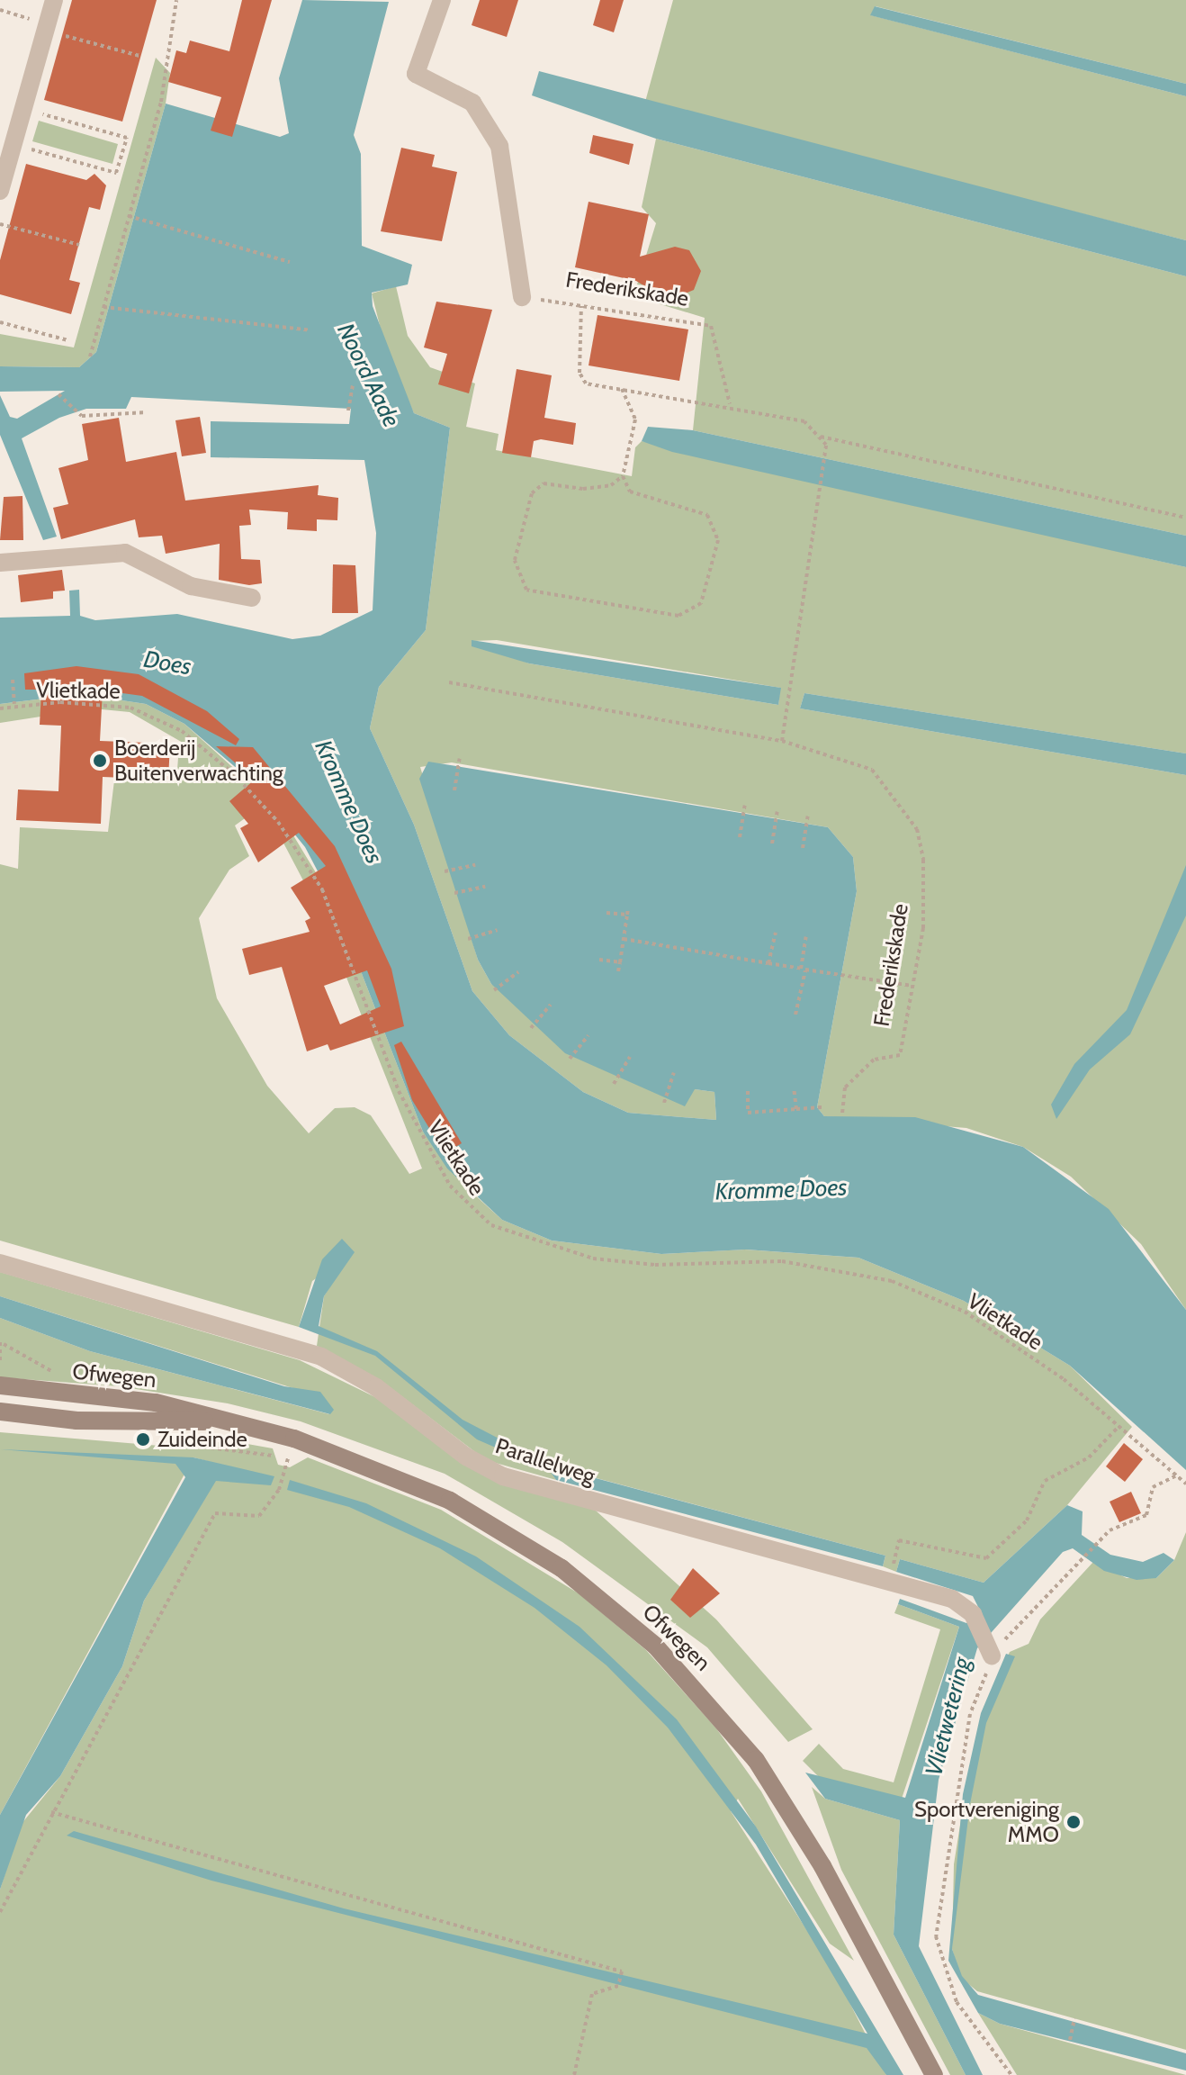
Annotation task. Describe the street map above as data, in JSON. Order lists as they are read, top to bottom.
{
  "streets": {
    "main road": ["Ofwegen"],
    "street": ["Parallelweg"],
    "path": ["Frederikskade", "Vlietkade"]
  },
  "water": [
    "Noord Aade",
    "Does",
    "Kromme Does",
    "Vlietwetering"
  ],
  "places": ["Boerderij Buitenverwachting", "Zuideinde", "Sportvereniging MMO"]
}
